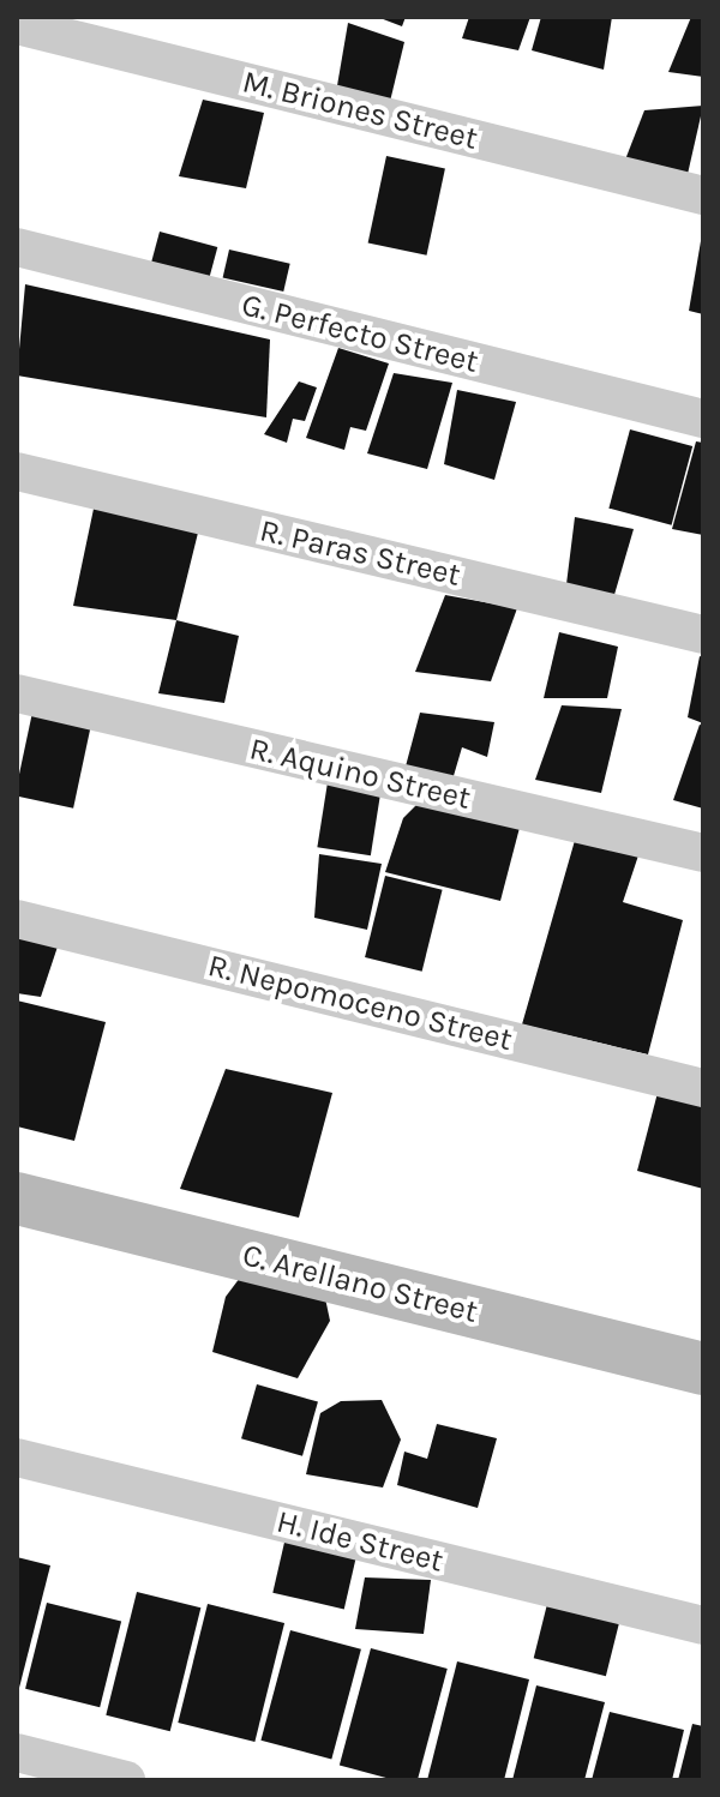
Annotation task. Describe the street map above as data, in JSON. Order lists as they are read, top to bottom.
{
  "streets": {
    "street": [
      "M. Briones Street",
      "G. Perfecto Street",
      "R. Paras Street",
      "R. Aquino Street",
      "R. Nepomoceno Street",
      "C. Arellano Street",
      "H. Ide Street"
    ]
  }
}
